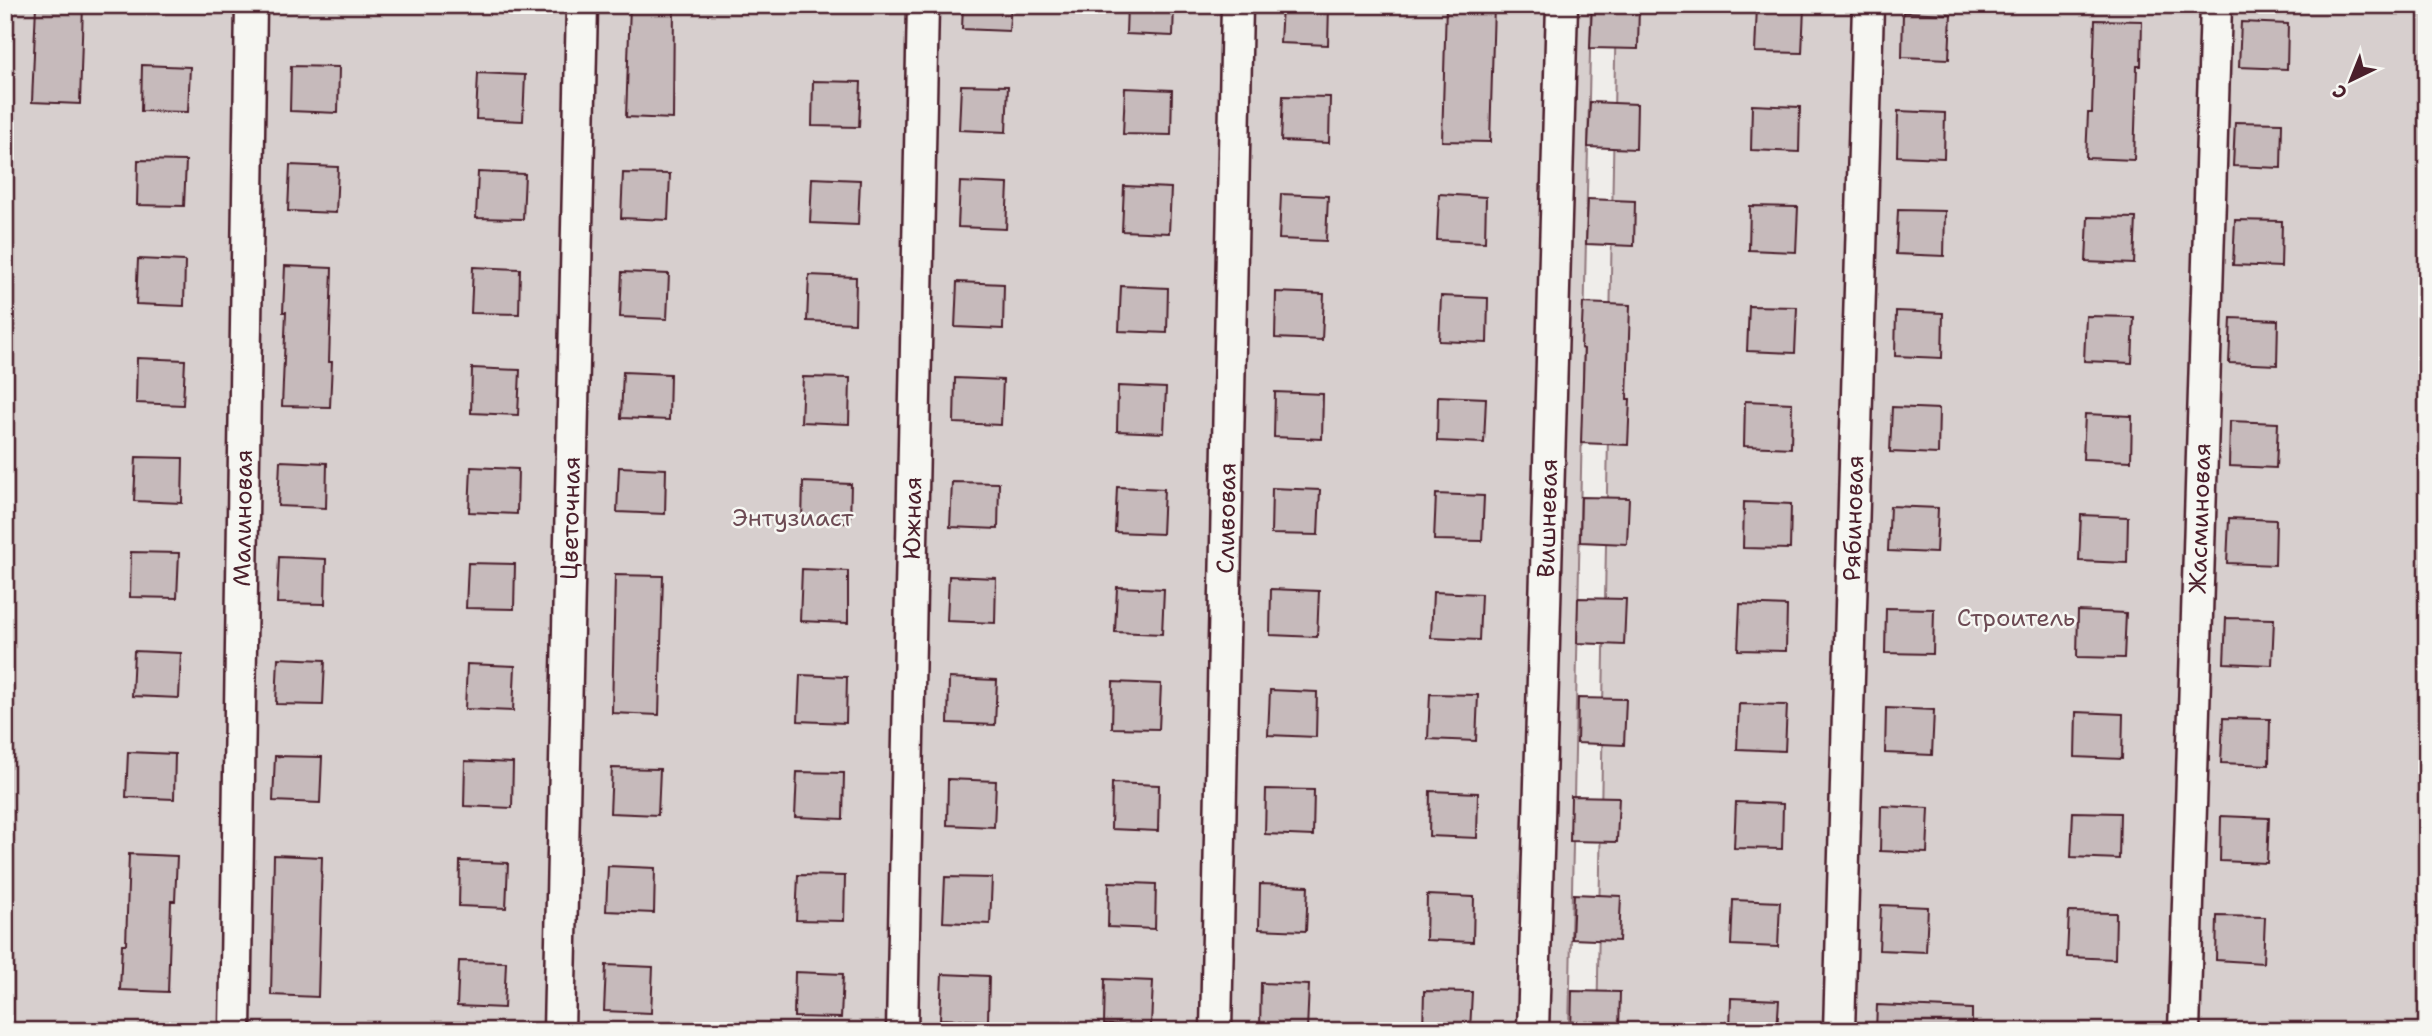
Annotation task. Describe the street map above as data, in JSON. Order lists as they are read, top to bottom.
{
  "streets": {
    "street": [
      "Малиновая",
      "Цветочная",
      "Южная",
      "Сливовая",
      "Вишневая",
      "Рябиновая",
      "Жасминовая"
    ]
  },
  "parks": ["Энтузиаст", "Строитель"],
  "north": "bottom left"
}
